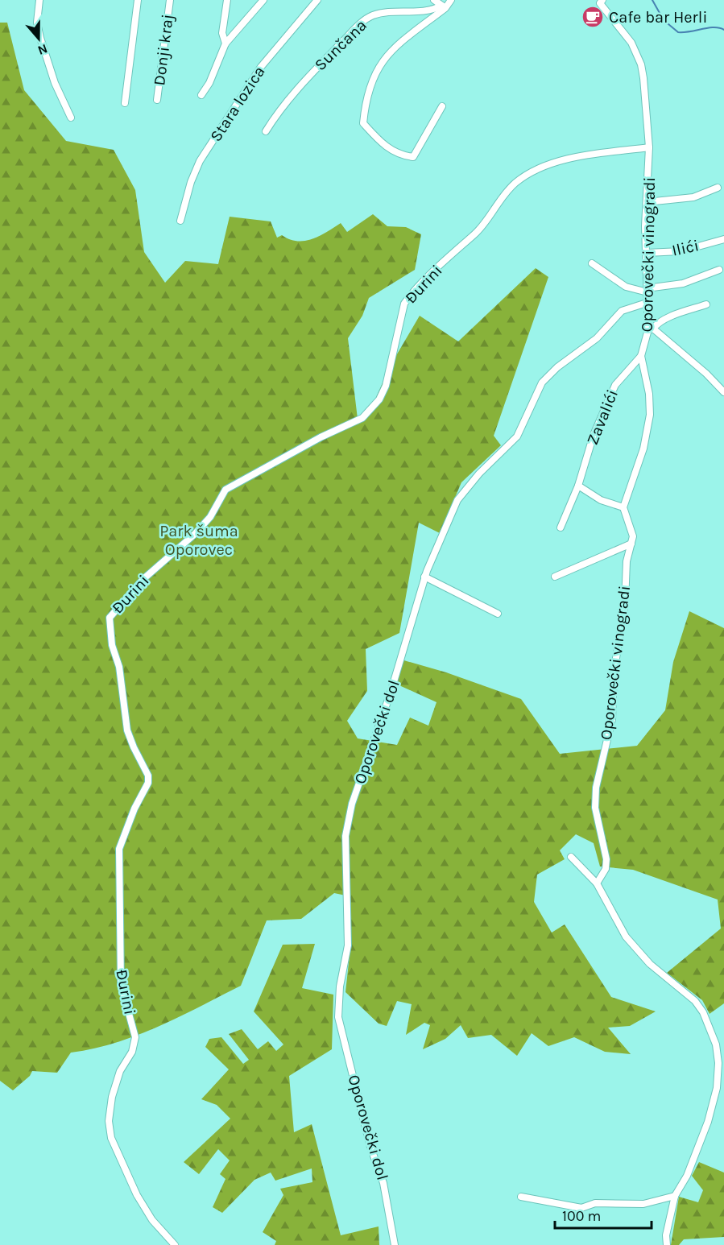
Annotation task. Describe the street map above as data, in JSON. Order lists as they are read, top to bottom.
{
  "streets": {
    "street": [
      "Sunčana",
      "Donji kraj",
      "Stara lozica",
      "Ilići",
      "Oporovečki vinogradi",
      "Đurini",
      "Zavalići",
      "Oporovečki dol"
    ]
  },
  "crossings": [
    ["Ilići", "Oporovečki vinogradi"],
    ["Oporovečki vinogradi", "Đurini"],
    ["Oporovečki vinogradi", "Zavalići"],
    ["Oporovečki vinogradi", "Oporovečki dol"]
  ],
  "parks": ["Park šuma Oporovec"],
  "places": {
    "cafe": ["Cafe bar Herli"]
  },
  "scale_bar": "100 m",
  "north": "bottom"
}
